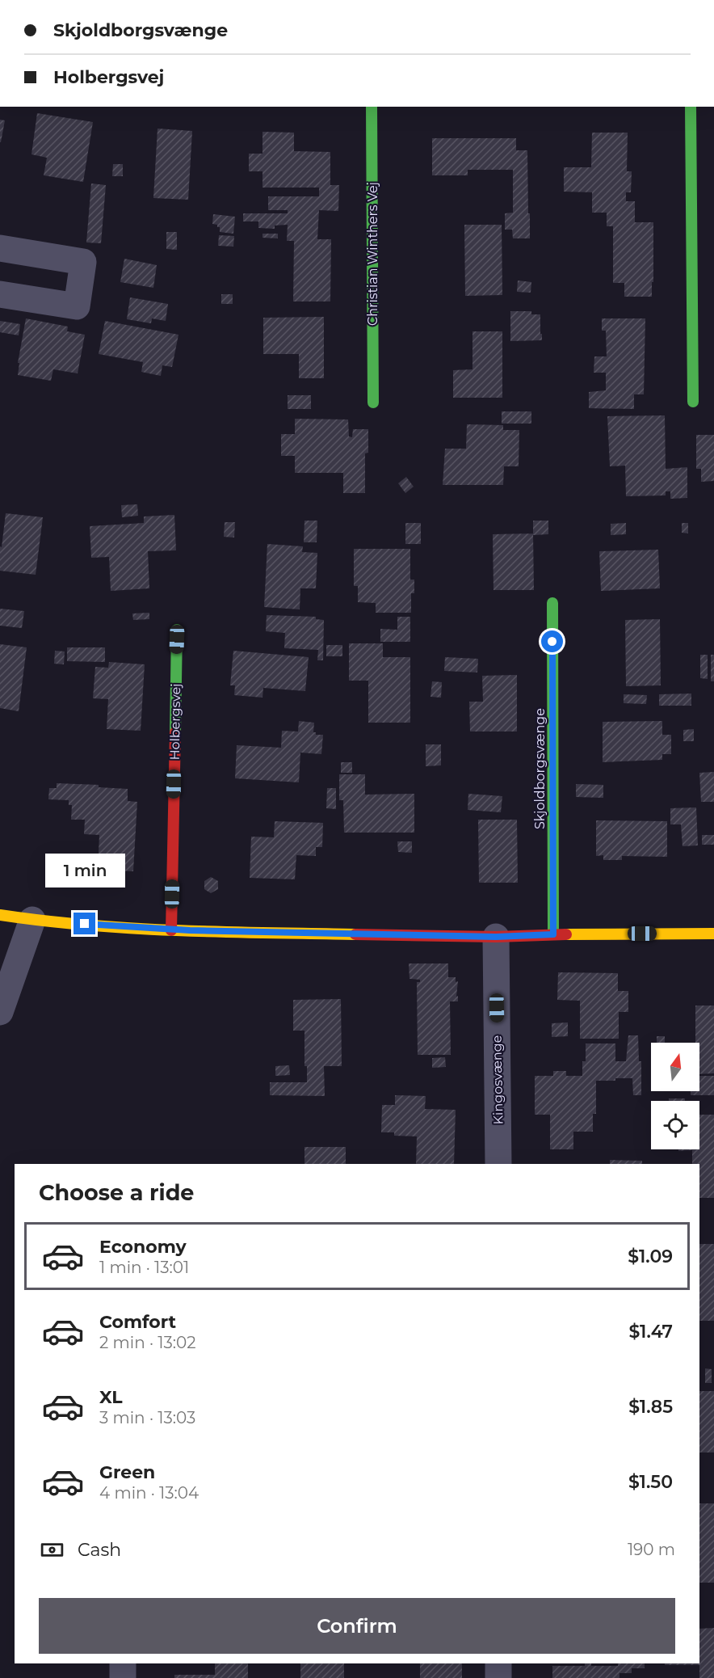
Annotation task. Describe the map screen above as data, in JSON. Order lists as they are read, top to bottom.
{
  "streets": {
    "street": [
      "Christian Winthers Vej",
      "Holbergsvej",
      "Skjoldborgsvænge",
      "Kingosvænge"
    ]
  },
  "north": "top",
  "page": {
    "banner": ["Skjoldborgsvænge", "Holbergsvej"],
    "bubble": "1 min",
    "heading": "Choose a ride",
    "list": [
      {
        "name": "Economy",
        "note": "1 min · 13:01",
        "value": "$1.09"
      },
      {
        "name": "Comfort",
        "note": "2 min · 13:02",
        "value": "$1.47"
      },
      {
        "name": "XL",
        "note": "3 min · 13:03",
        "value": "$1.85"
      },
      {
        "name": "Green",
        "note": "4 min · 13:04",
        "value": "$1.50"
      }
    ],
    "pay": ["Cash", "190 m"],
    "buttons": "Confirm"
  }
}
